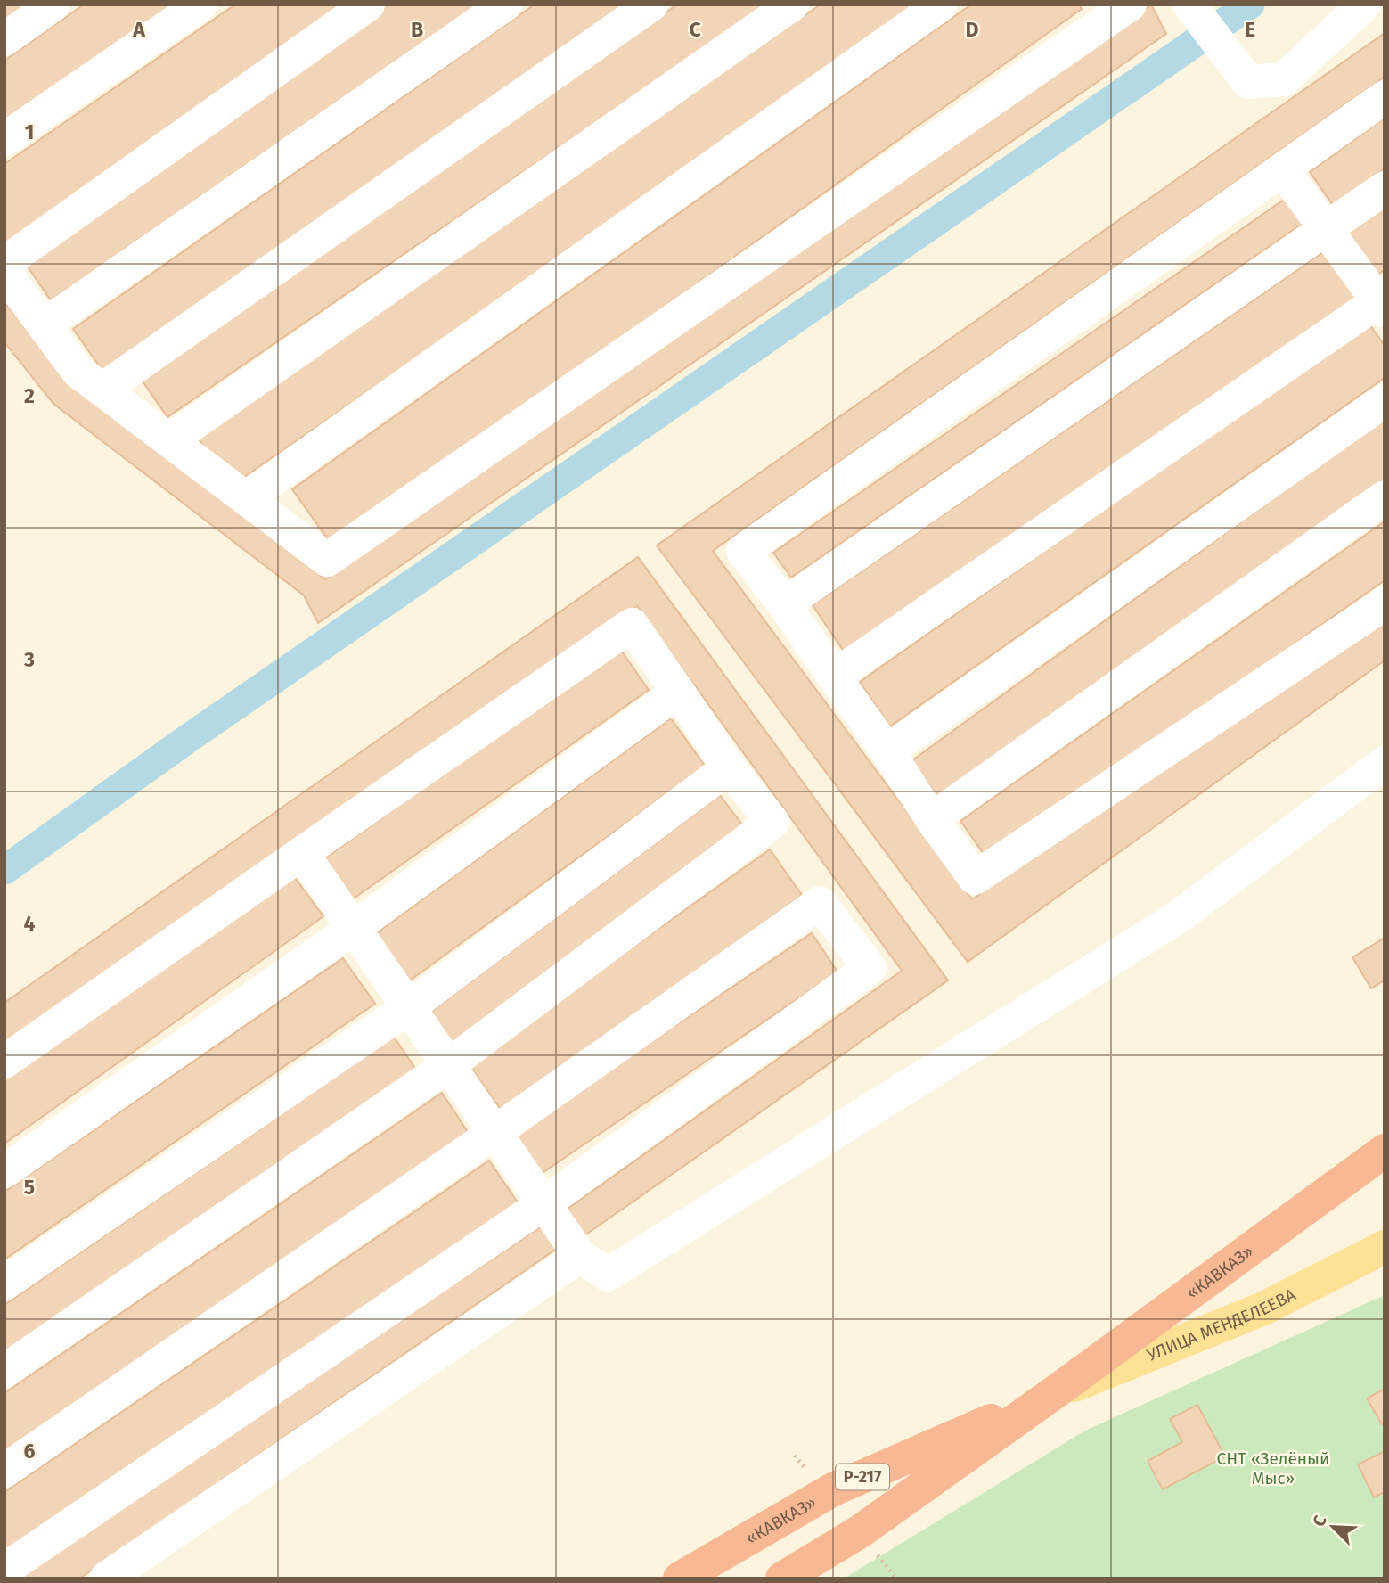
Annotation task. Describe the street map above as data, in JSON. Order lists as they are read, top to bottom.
{
  "streets": {
    "highway": ["«КАВКАЗ»", "Р-217"],
    "main road": ["УЛИЦА МЕНДЕЛЕЕВА"]
  },
  "crossings": [
    ["«КАВКАЗ»", "УЛИЦА МЕНДЕЛЕЕВА"]
  ],
  "parks": ["СНТ «Зелёный Мыс»"],
  "north": "top left",
  "grid": {
    "columns": [
      "A",
      "B",
      "C",
      "D",
      "E"
    ],
    "rows": [
      "1",
      "2",
      "3",
      "4",
      "5",
      "6"
    ]
  }
}
